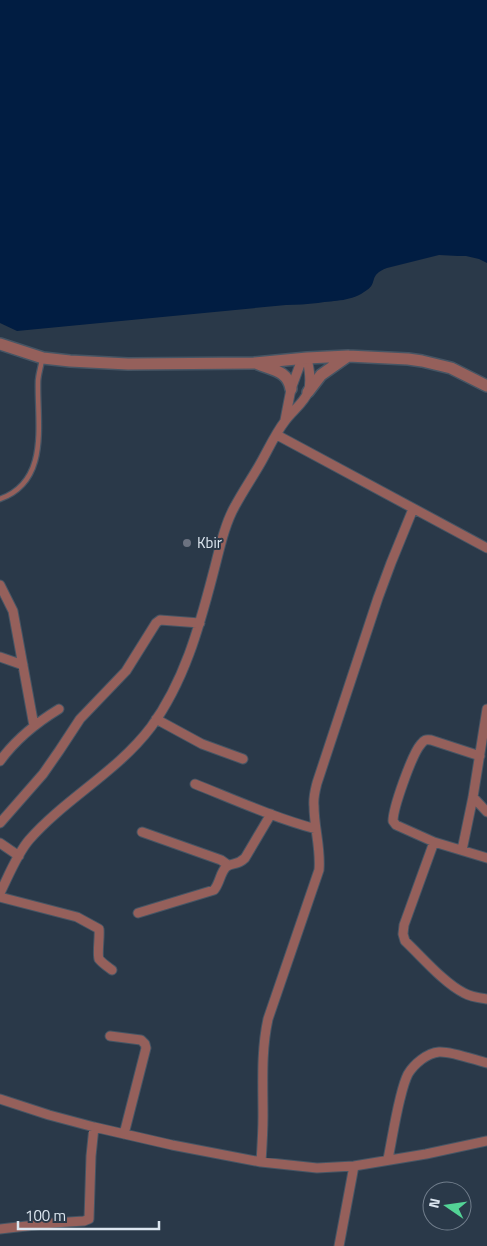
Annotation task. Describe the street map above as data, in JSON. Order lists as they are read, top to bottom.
{
  "places": ["Kbir"],
  "scale_bar": "100 m",
  "north": "left"
}
